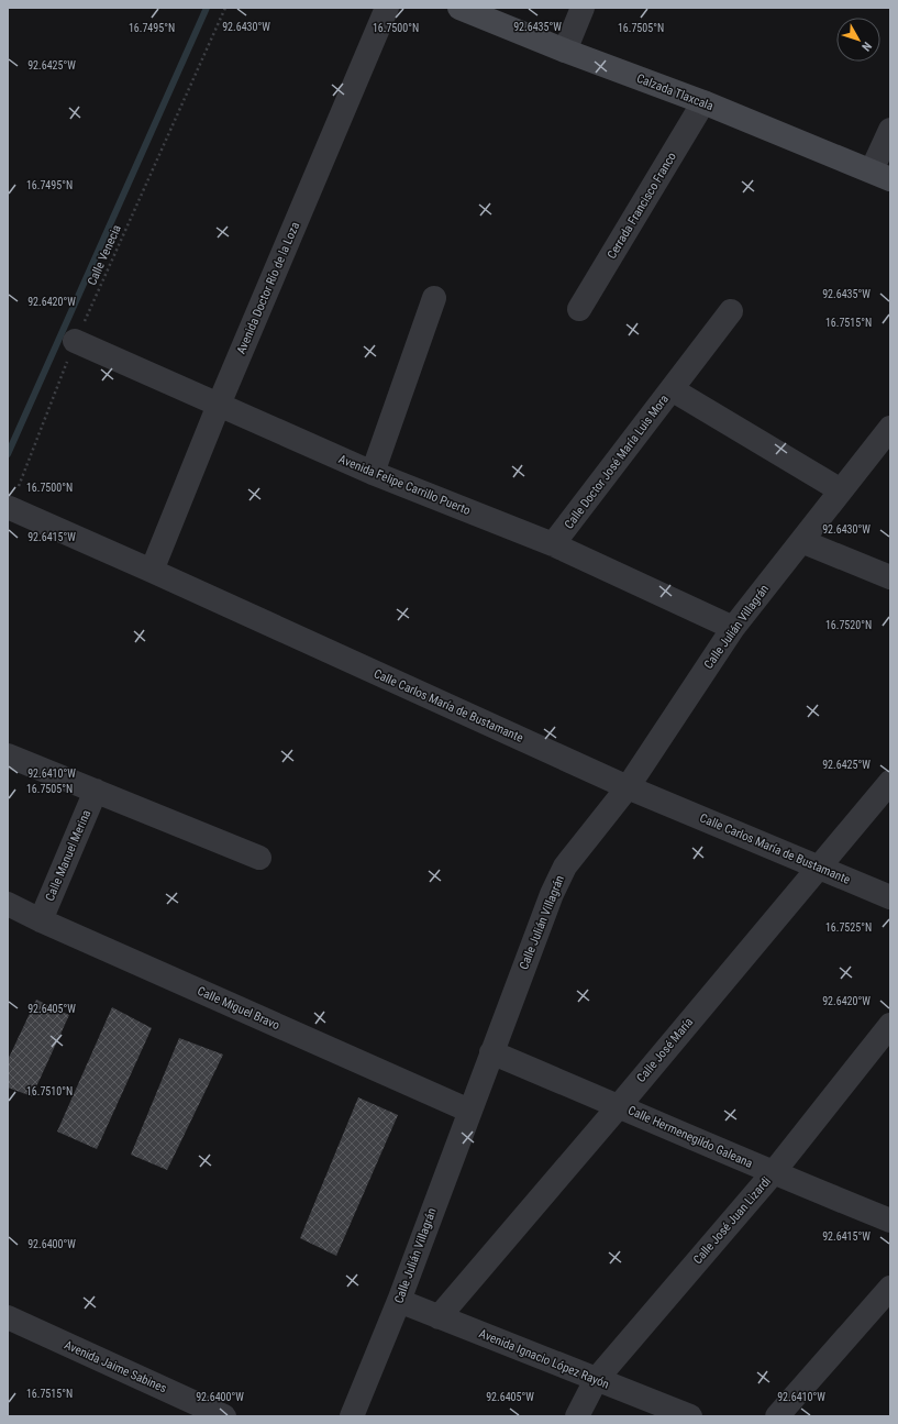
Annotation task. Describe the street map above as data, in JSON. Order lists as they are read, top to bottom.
{
  "streets": {
    "main road": ["Calzada Tlaxcala"],
    "street": [
      "Cerrada Francisco Franco",
      "Avenida Doctor Río de la Loza",
      "Calle Doctor José María Luis Mora",
      "Avenida Felipe Carrillo Puerto",
      "Calle Julián Villagrán",
      "Calle Carlos María de Bustamante",
      "Calle Manuel Merina",
      "Calle Miguel Bravo",
      "Calle José María",
      "Calle Hermenegildo Galeana",
      "Calle José Juan Lizardi",
      "Avenida Ignacio López Rayón",
      "Avenida Jaime Sabines"
    ],
    "path": ["Calle Venecia"]
  },
  "crossings": [
    ["Calzada Tlaxcala", "Cerrada Francisco Franco"],
    ["Calle Venecia", "Avenida Felipe Carrillo Puerto"],
    ["Calle Venecia", "Calle Carlos María de Bustamante"],
    ["Avenida Doctor Río de la Loza", "Avenida Felipe Carrillo Puerto"],
    ["Avenida Doctor Río de la Loza", "Calle Carlos María de Bustamante"],
    ["Calle Doctor José María Luis Mora", "Avenida Felipe Carrillo Puerto"],
    ["Calle Doctor José María Luis Mora", "Calle Julián Villagrán"],
    ["Avenida Felipe Carrillo Puerto", "Calle Julián Villagrán"],
    ["Calle Julián Villagrán", "Calle Carlos María de Bustamante"],
    ["Calle Julián Villagrán", "Calle Miguel Bravo"],
    ["Calle Julián Villagrán", "Calle Hermenegildo Galeana"],
    ["Calle Julián Villagrán", "Avenida Ignacio López Rayón"],
    ["Calle Carlos María de Bustamante", "Calle José María"],
    ["Calle Manuel Merina", "Calle Miguel Bravo"],
    ["Calle José María", "Calle Hermenegildo Galeana"],
    ["Calle José María", "Avenida Ignacio López Rayón"],
    ["Calle Hermenegildo Galeana", "Calle José Juan Lizardi"],
    ["Calle José Juan Lizardi", "Avenida Ignacio López Rayón"]
  ],
  "north": "bottom right",
  "coordinates": [
    "92.6435°W",
    "92.6430°W",
    "16.7495°N",
    "16.7500°N",
    "16.7505°N",
    "92.6425°W",
    "92.6420°W",
    "16.7515°N",
    "92.6415°W",
    "16.7520°N",
    "92.6410°W",
    "16.7525°N",
    "92.6405°W",
    "16.7510°N",
    "92.6400°W"
  ]
}
